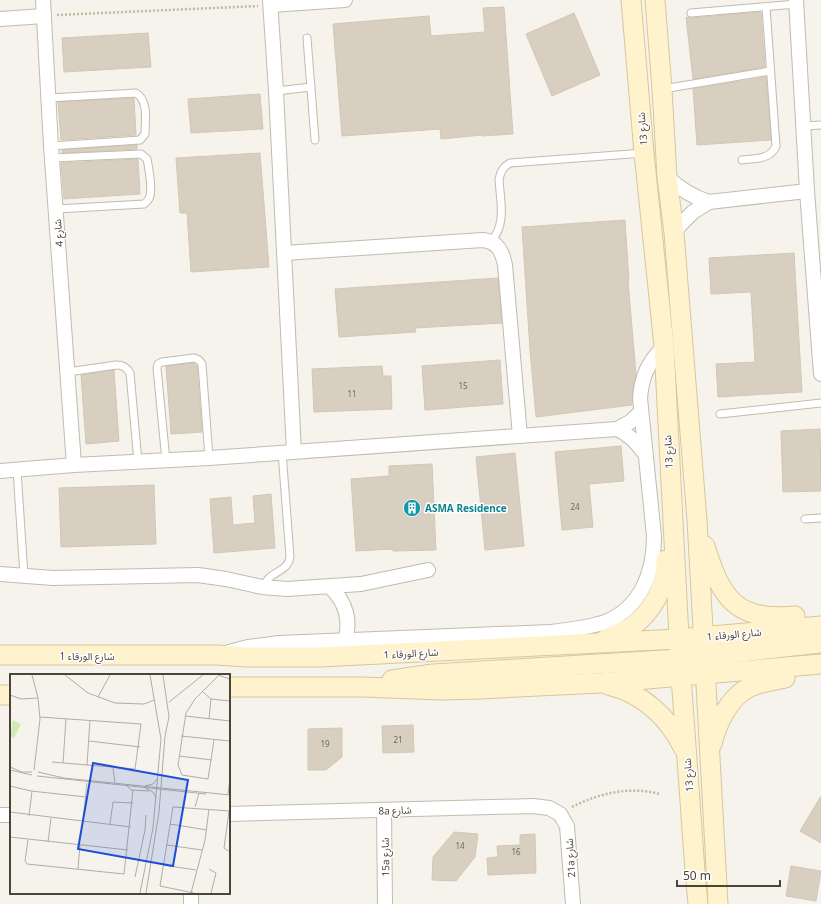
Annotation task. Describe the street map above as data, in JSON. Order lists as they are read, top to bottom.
{
  "streets": {
    "main road": ["شارع 13", "شارع الورقاء 1"],
    "street": [
      "شارع 4",
      "8a شارع",
      "15a شارع",
      "21a شارع"
    ]
  },
  "crossings": [
    ["شارع 13", "شارع الورقاء 1"],
    ["8a شارع", "15a شارع"],
    ["8a شارع", "21a شارع"]
  ],
  "places": {
    "building": ["ASMA Residence"]
  },
  "house_numbers": [
    "15",
    "11",
    "24",
    "21",
    "19",
    "14",
    "16"
  ],
  "scale_bar": "50 m"
}
